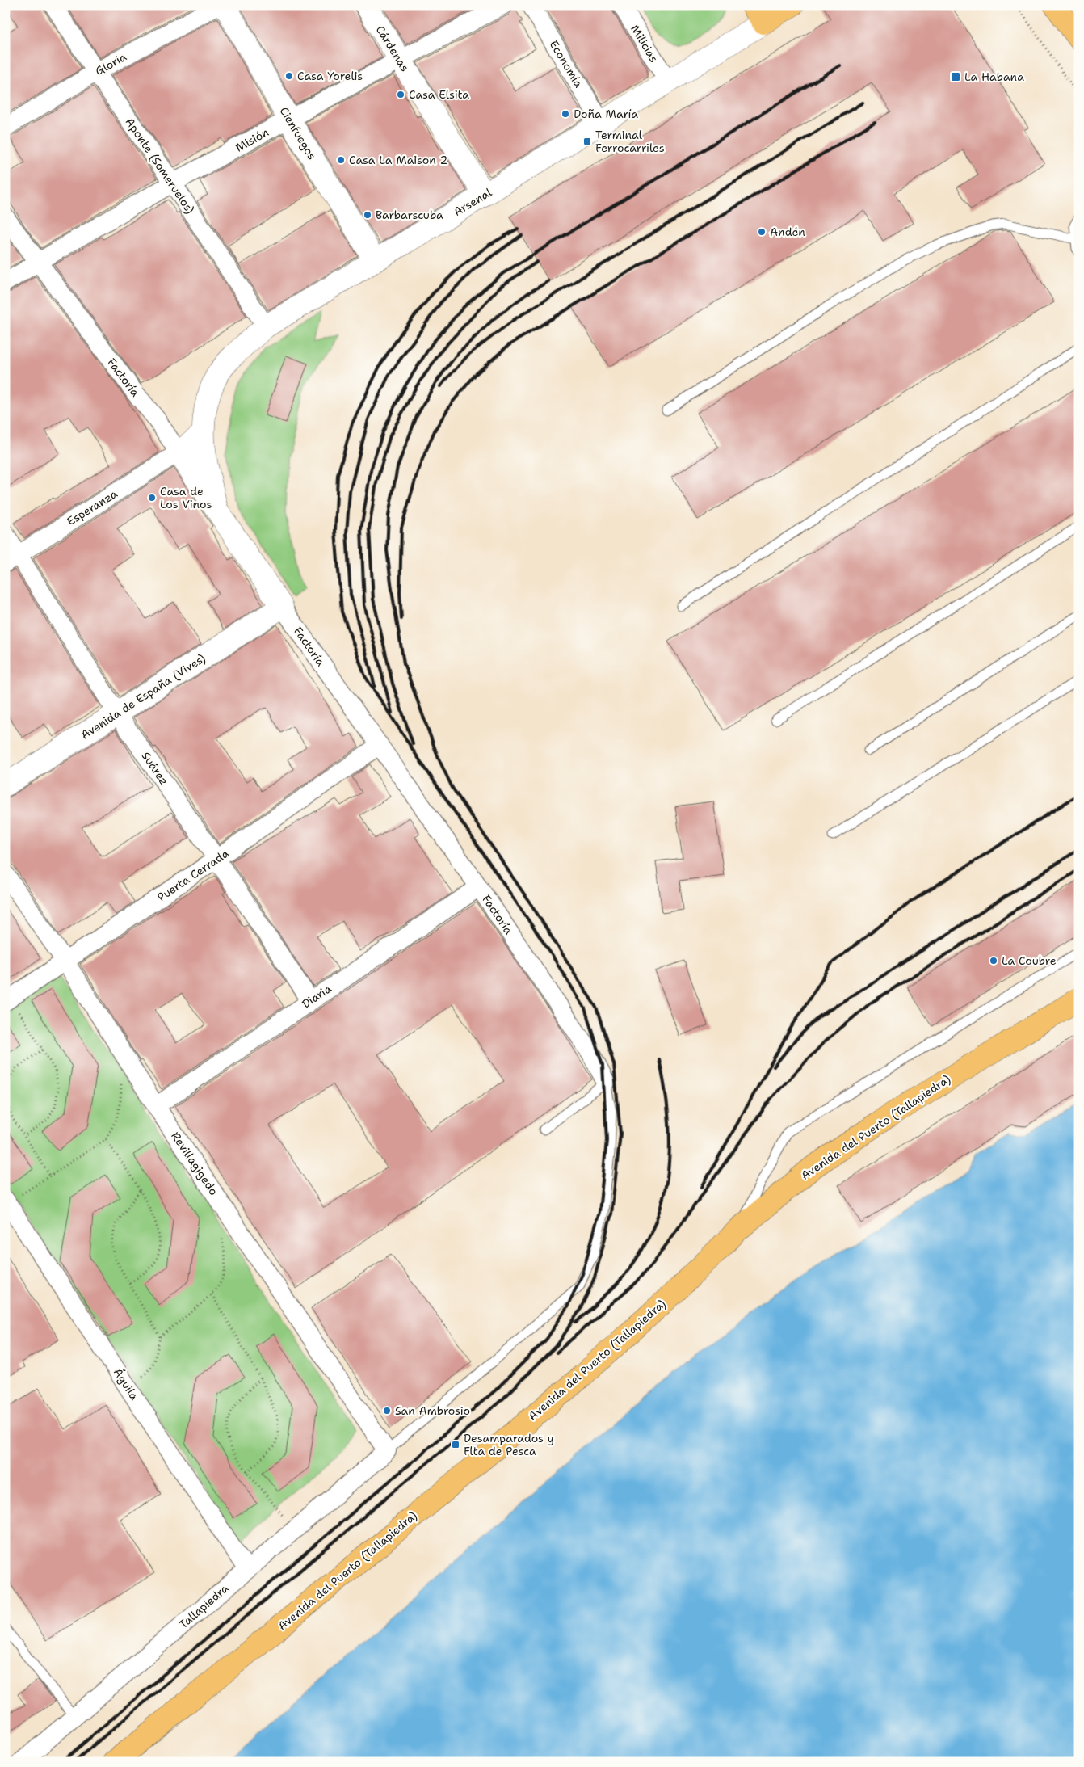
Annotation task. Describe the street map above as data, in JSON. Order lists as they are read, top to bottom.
{
  "streets": {
    "main road": ["Arsenal", "Avenida del Puerto (Tallapiedra)"],
    "street": [
      "Milicias",
      "Cárdenas",
      "Gloria",
      "Economía",
      "Cienfuegos",
      "Misión",
      "Aponte (Someruelos)",
      "Factoría",
      "Esperanza",
      "Avenida de España (Vives)",
      "Suárez",
      "Puerta Cerrada",
      "Diaria",
      "Revillagigedo",
      "Águila",
      "Tallapiedra"
    ]
  },
  "crossings": [
    ["Milicias", "Arsenal"],
    ["Cárdenas", "Misión"],
    ["Cárdenas", "Arsenal"],
    ["Gloria", "Aponte (Someruelos)"],
    ["Economía", "Arsenal"],
    ["Cienfuegos", "Misión"],
    ["Cienfuegos", "Arsenal"],
    ["Misión", "Aponte (Someruelos)"],
    ["Misión", "Factoría"],
    ["Aponte (Someruelos)", "Arsenal"],
    ["Arsenal", "Factoría"],
    ["Factoría", "Esperanza"],
    ["Factoría", "Avenida de España (Vives)"],
    ["Factoría", "Puerta Cerrada"],
    ["Factoría", "Diaria"],
    ["Esperanza", "Suárez"],
    ["Avenida de España (Vives)", "Suárez"],
    ["Suárez", "Puerta Cerrada"],
    ["Suárez", "Diaria"],
    ["Puerta Cerrada", "Revillagigedo"],
    ["Diaria", "Revillagigedo"],
    ["Revillagigedo", "Tallapiedra"],
    ["Águila", "Tallapiedra"]
  ],
  "places": {
    "other": [
      "Casa Yorelis",
      "Casa Elsita",
      "Doña María",
      "Casa La Maison 2",
      "Barbarscuba",
      "Andén",
      "Casa de Los Vinos",
      "La Coubre",
      "San Ambrosio"
    ],
    "transit": ["La Habana", "Terminal Ferrocarriles", "Desamparados y Flta de Pesca"]
  }
}
